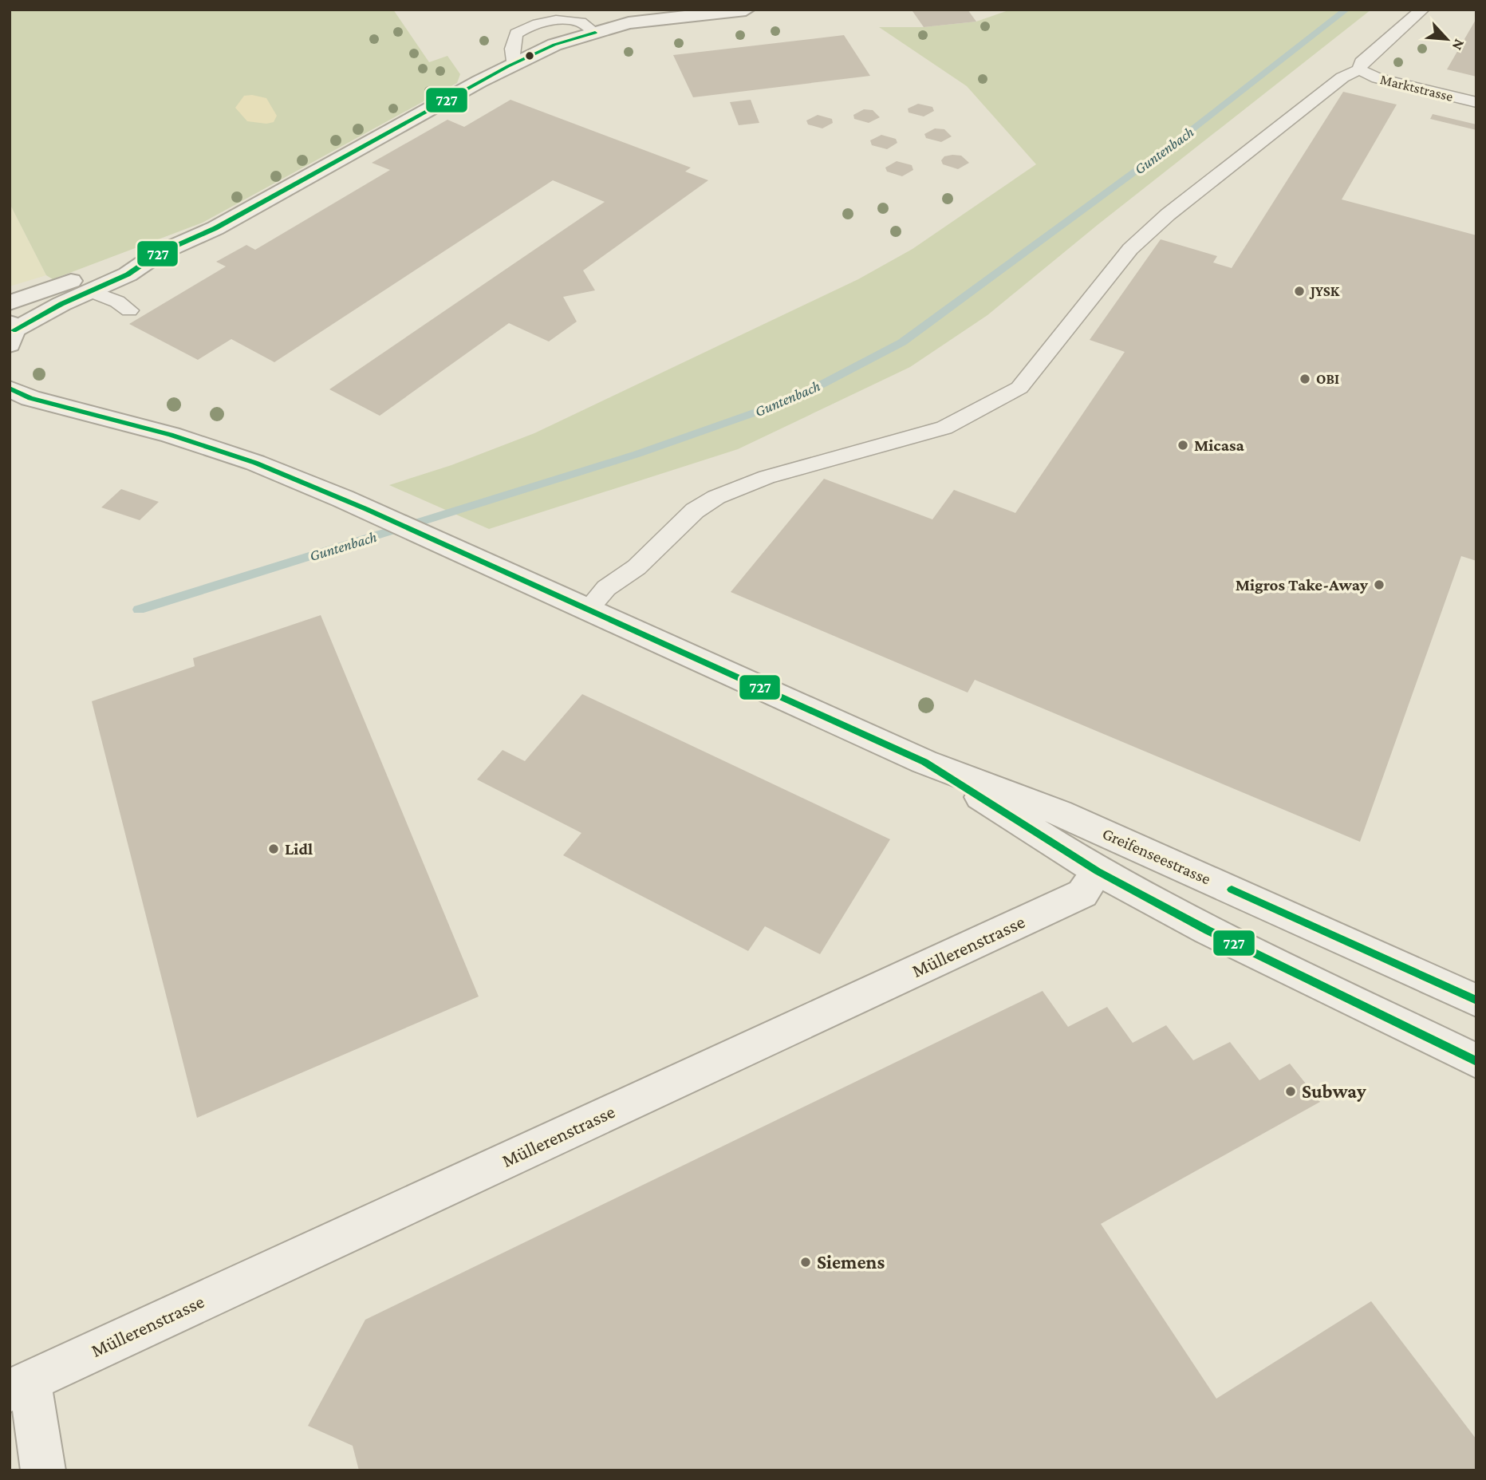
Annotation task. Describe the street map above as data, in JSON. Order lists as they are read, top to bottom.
{
  "streets": {
    "street": ["Greifenseestrasse", "Müllerenstrasse"],
    "lane": ["Marktstrasse"]
  },
  "crossings": [
    ["Greifenseestrasse", "Müllerenstrasse"]
  ],
  "water": ["Guntenbach"],
  "places": [
    "JYSK",
    "OBI",
    "Micasa",
    "Migros Take-Away",
    "Lidl",
    "Subway",
    "Siemens"
  ],
  "lines": ["transit line 727"],
  "north": "bottom right"
}
